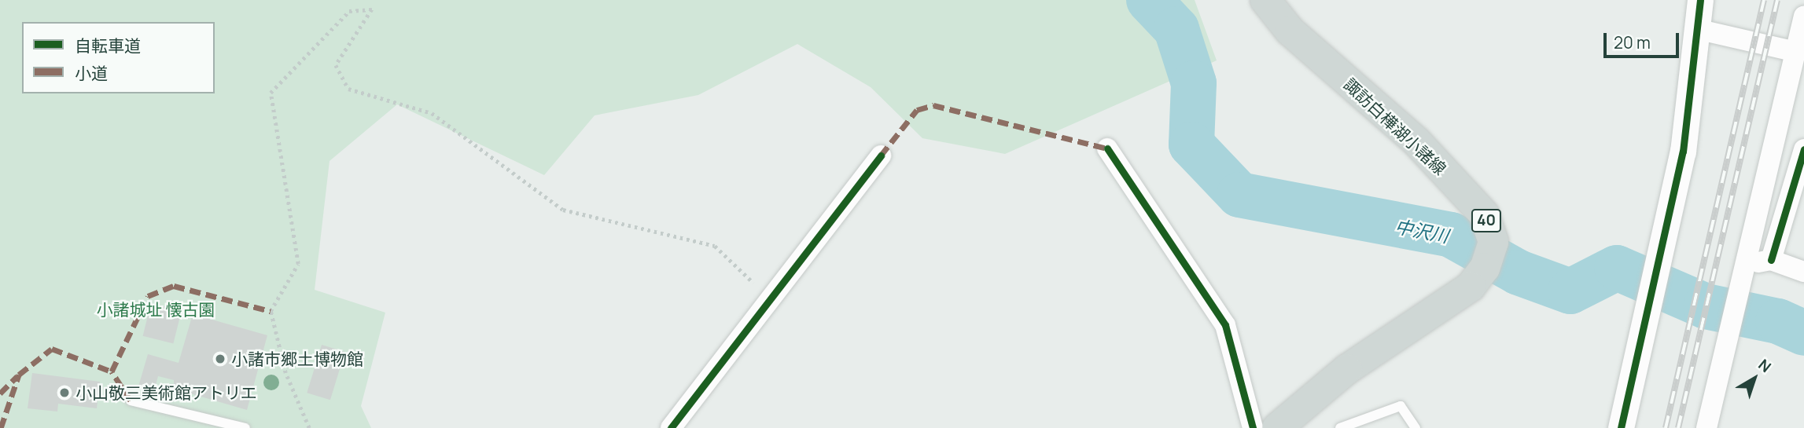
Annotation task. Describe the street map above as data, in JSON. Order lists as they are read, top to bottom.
{
  "streets": {
    "main road": ["諏訪白樺湖小諸線", "40"]
  },
  "water": ["中沢川"],
  "parks": ["小諸城址 懐古園"],
  "places": ["小諸市郷土博物館", "小山敬三美術館アトリエ"],
  "legend": ["自転車道", "小道"],
  "scale_bar": "20 m",
  "north": "top right"
}
